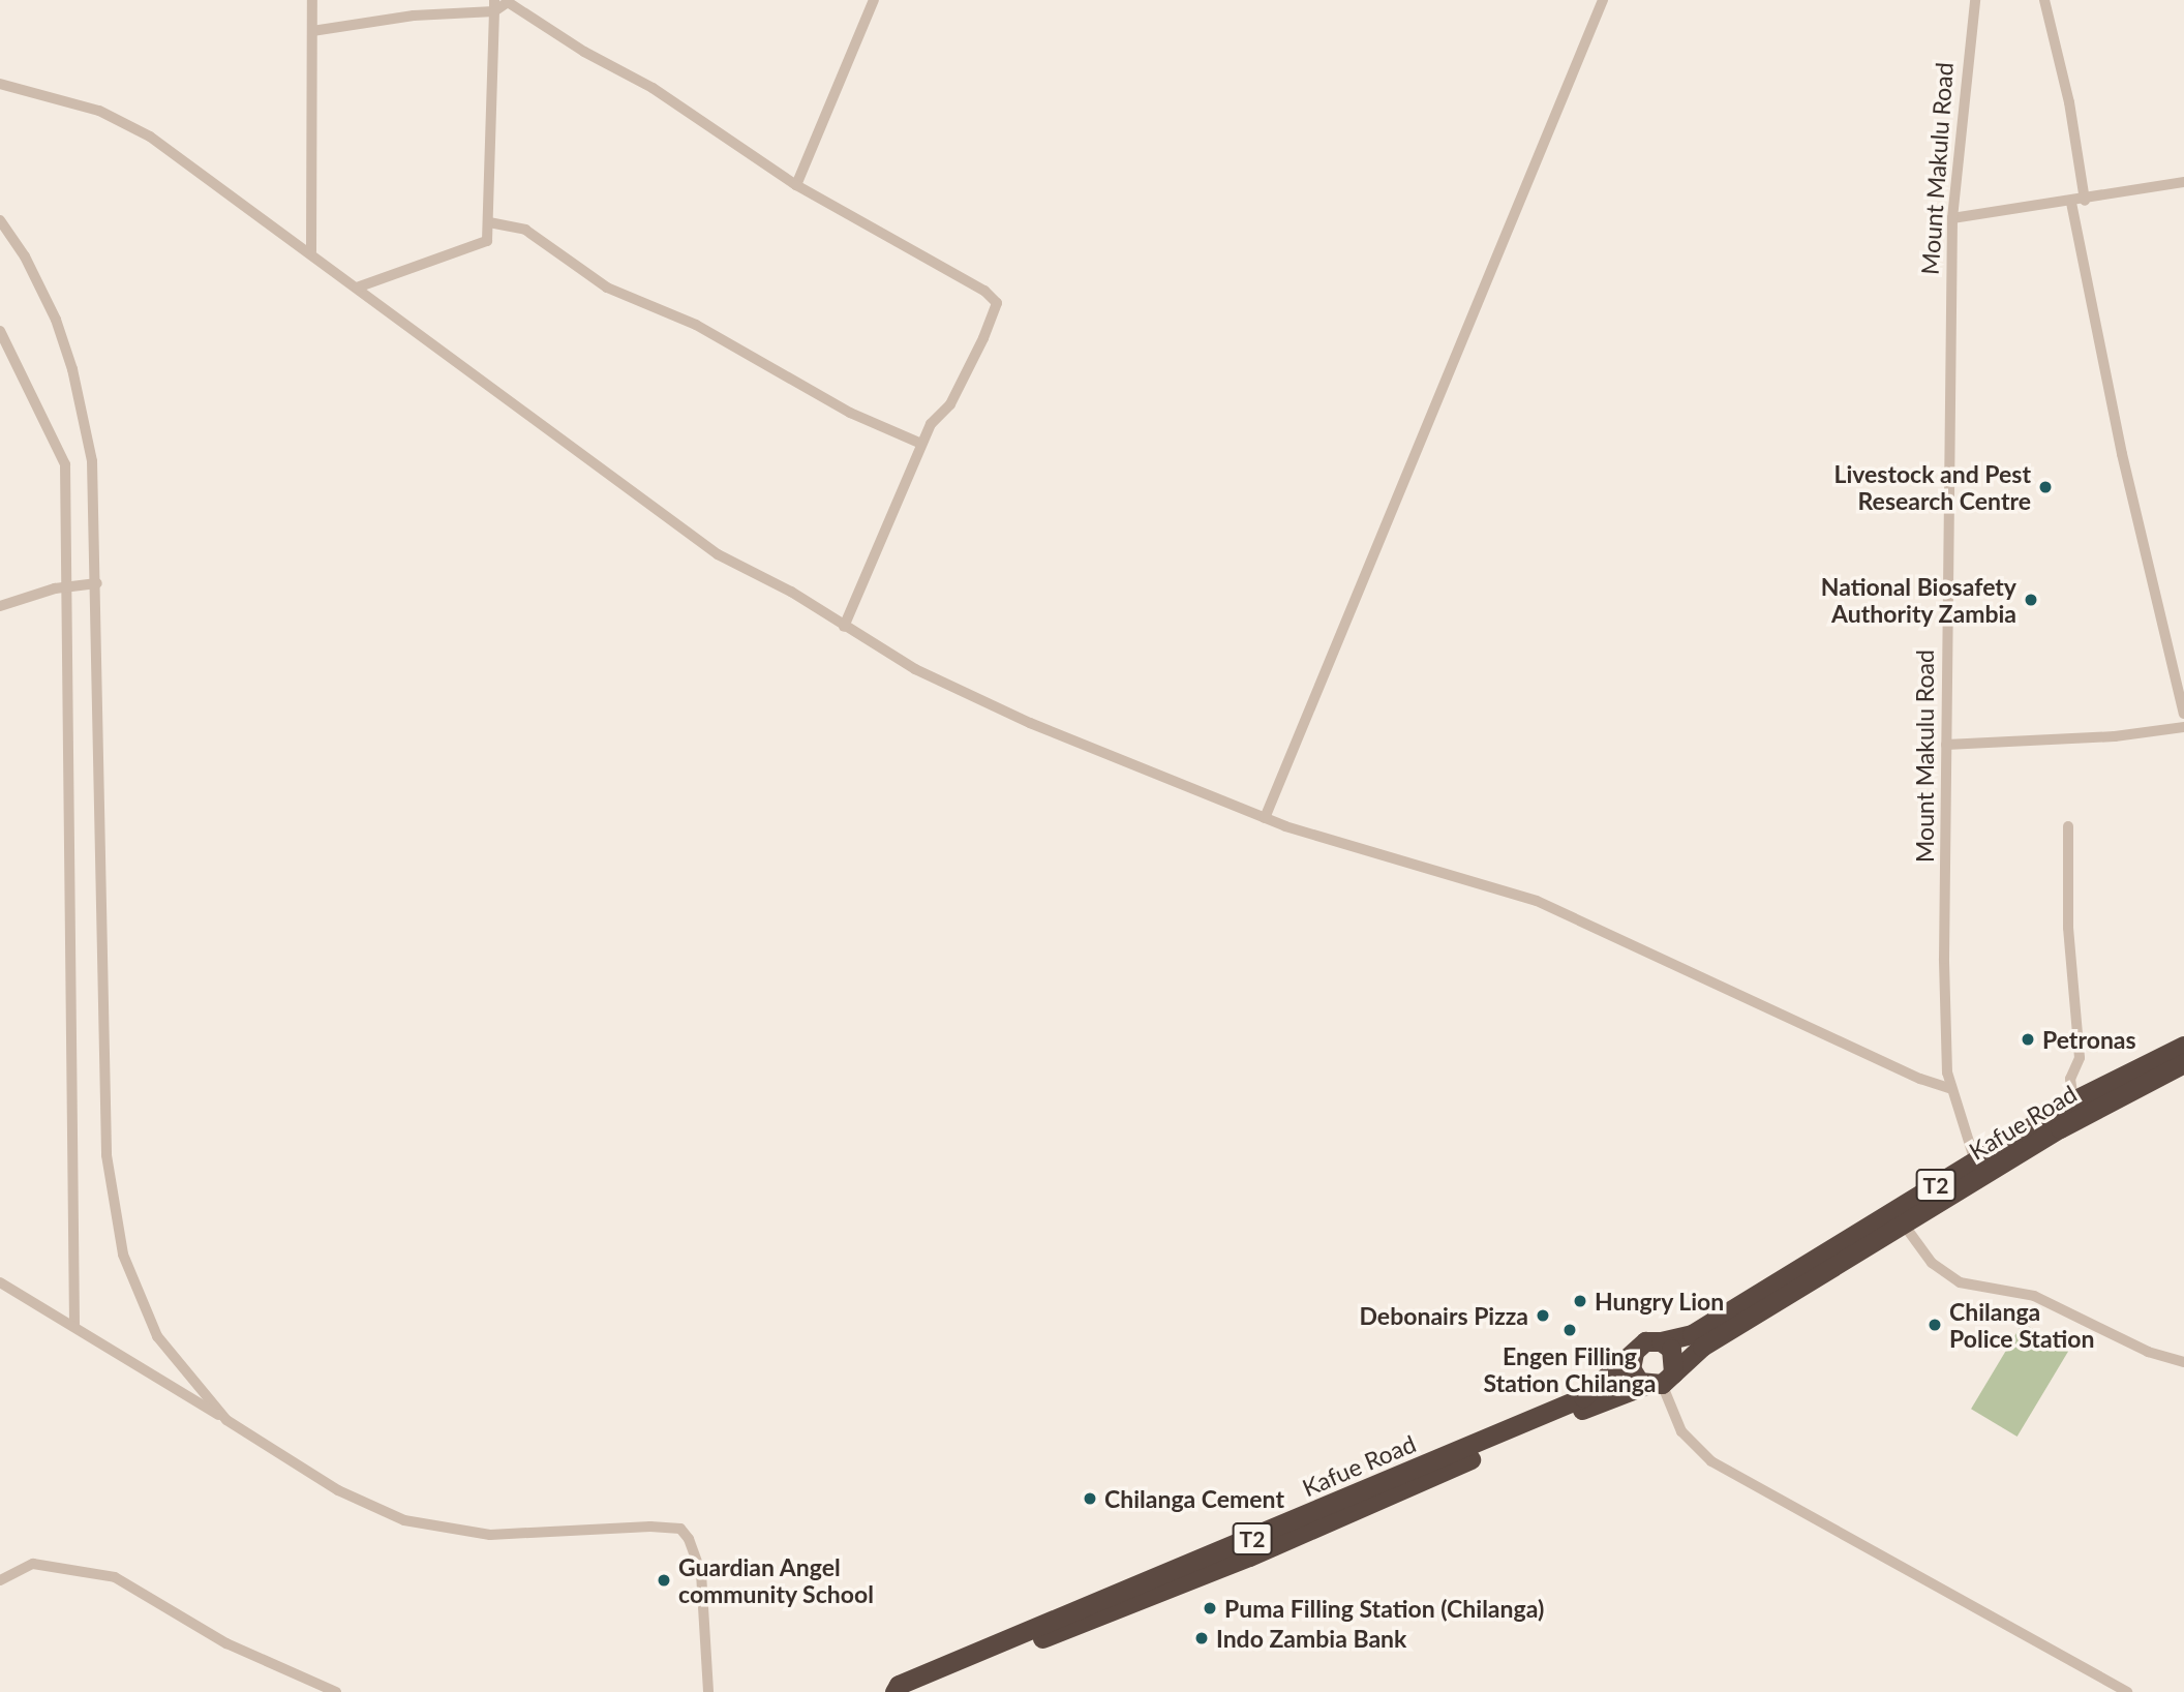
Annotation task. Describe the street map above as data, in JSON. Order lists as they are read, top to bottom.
{
  "streets": {
    "highway": ["Kafue Road", "T2"],
    "street": ["Mount Makulu Road"]
  },
  "crossings": [
    ["Mount Makulu Road", "Kafue Road"]
  ],
  "places": [
    "Livestock and Pest Research Centre",
    "National Biosafety Authority Zambia",
    "Petronas",
    "Hungry Lion",
    "Debonairs Pizza",
    "Chilanga Police Station",
    "Engen Filling Station Chilanga",
    "Chilanga Cement",
    "Guardian Angel community School",
    "Puma Filling Station (Chilanga)",
    "Indo Zambia Bank"
  ]
}
